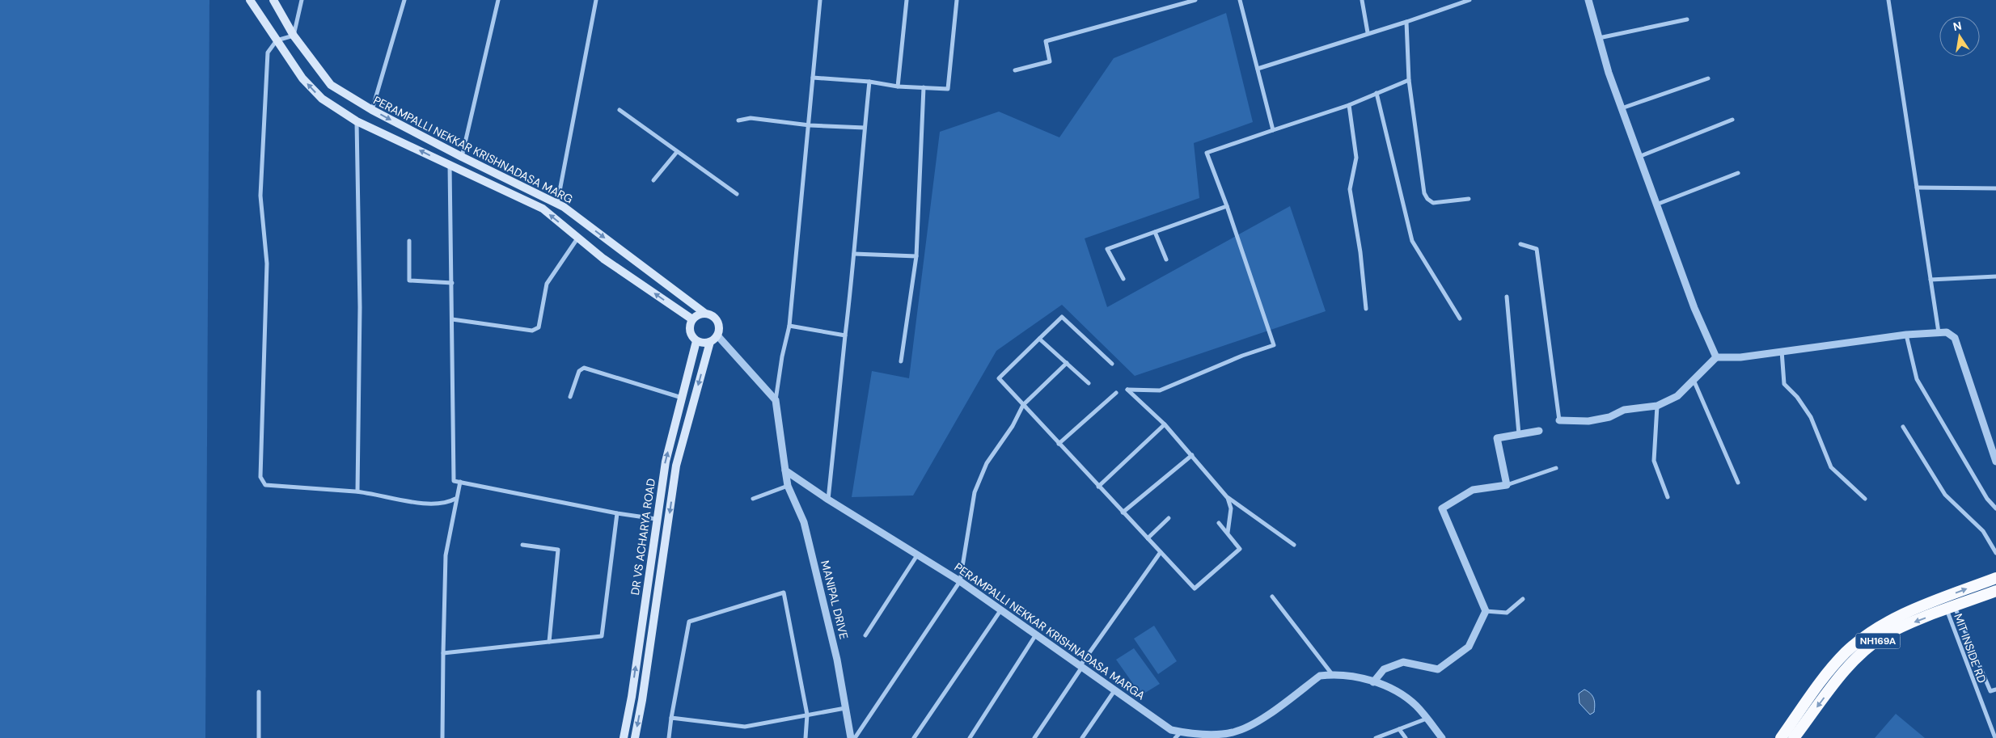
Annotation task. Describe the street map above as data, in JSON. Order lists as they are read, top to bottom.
{
  "streets": {
    "highway": ["NH169A"],
    "main road": ["PERAMPALLI NEKKAR KRISHNADASA MARG", "DR VS ACHARYA ROAD"],
    "street": ["MANIPAL DRIVE", "PERAMPALLI NEKKAR KRISHNADASA MARGA", "MIT INSIDE RD"]
  },
  "crossings": [
    ["PERAMPALLI NEKKAR KRISHNADASA MARG", "DR VS ACHARYA ROAD"],
    ["MANIPAL DRIVE", "PERAMPALLI NEKKAR KRISHNADASA MARGA"],
    ["NH169A", "MIT INSIDE RD"]
  ],
  "north": "top"
}
